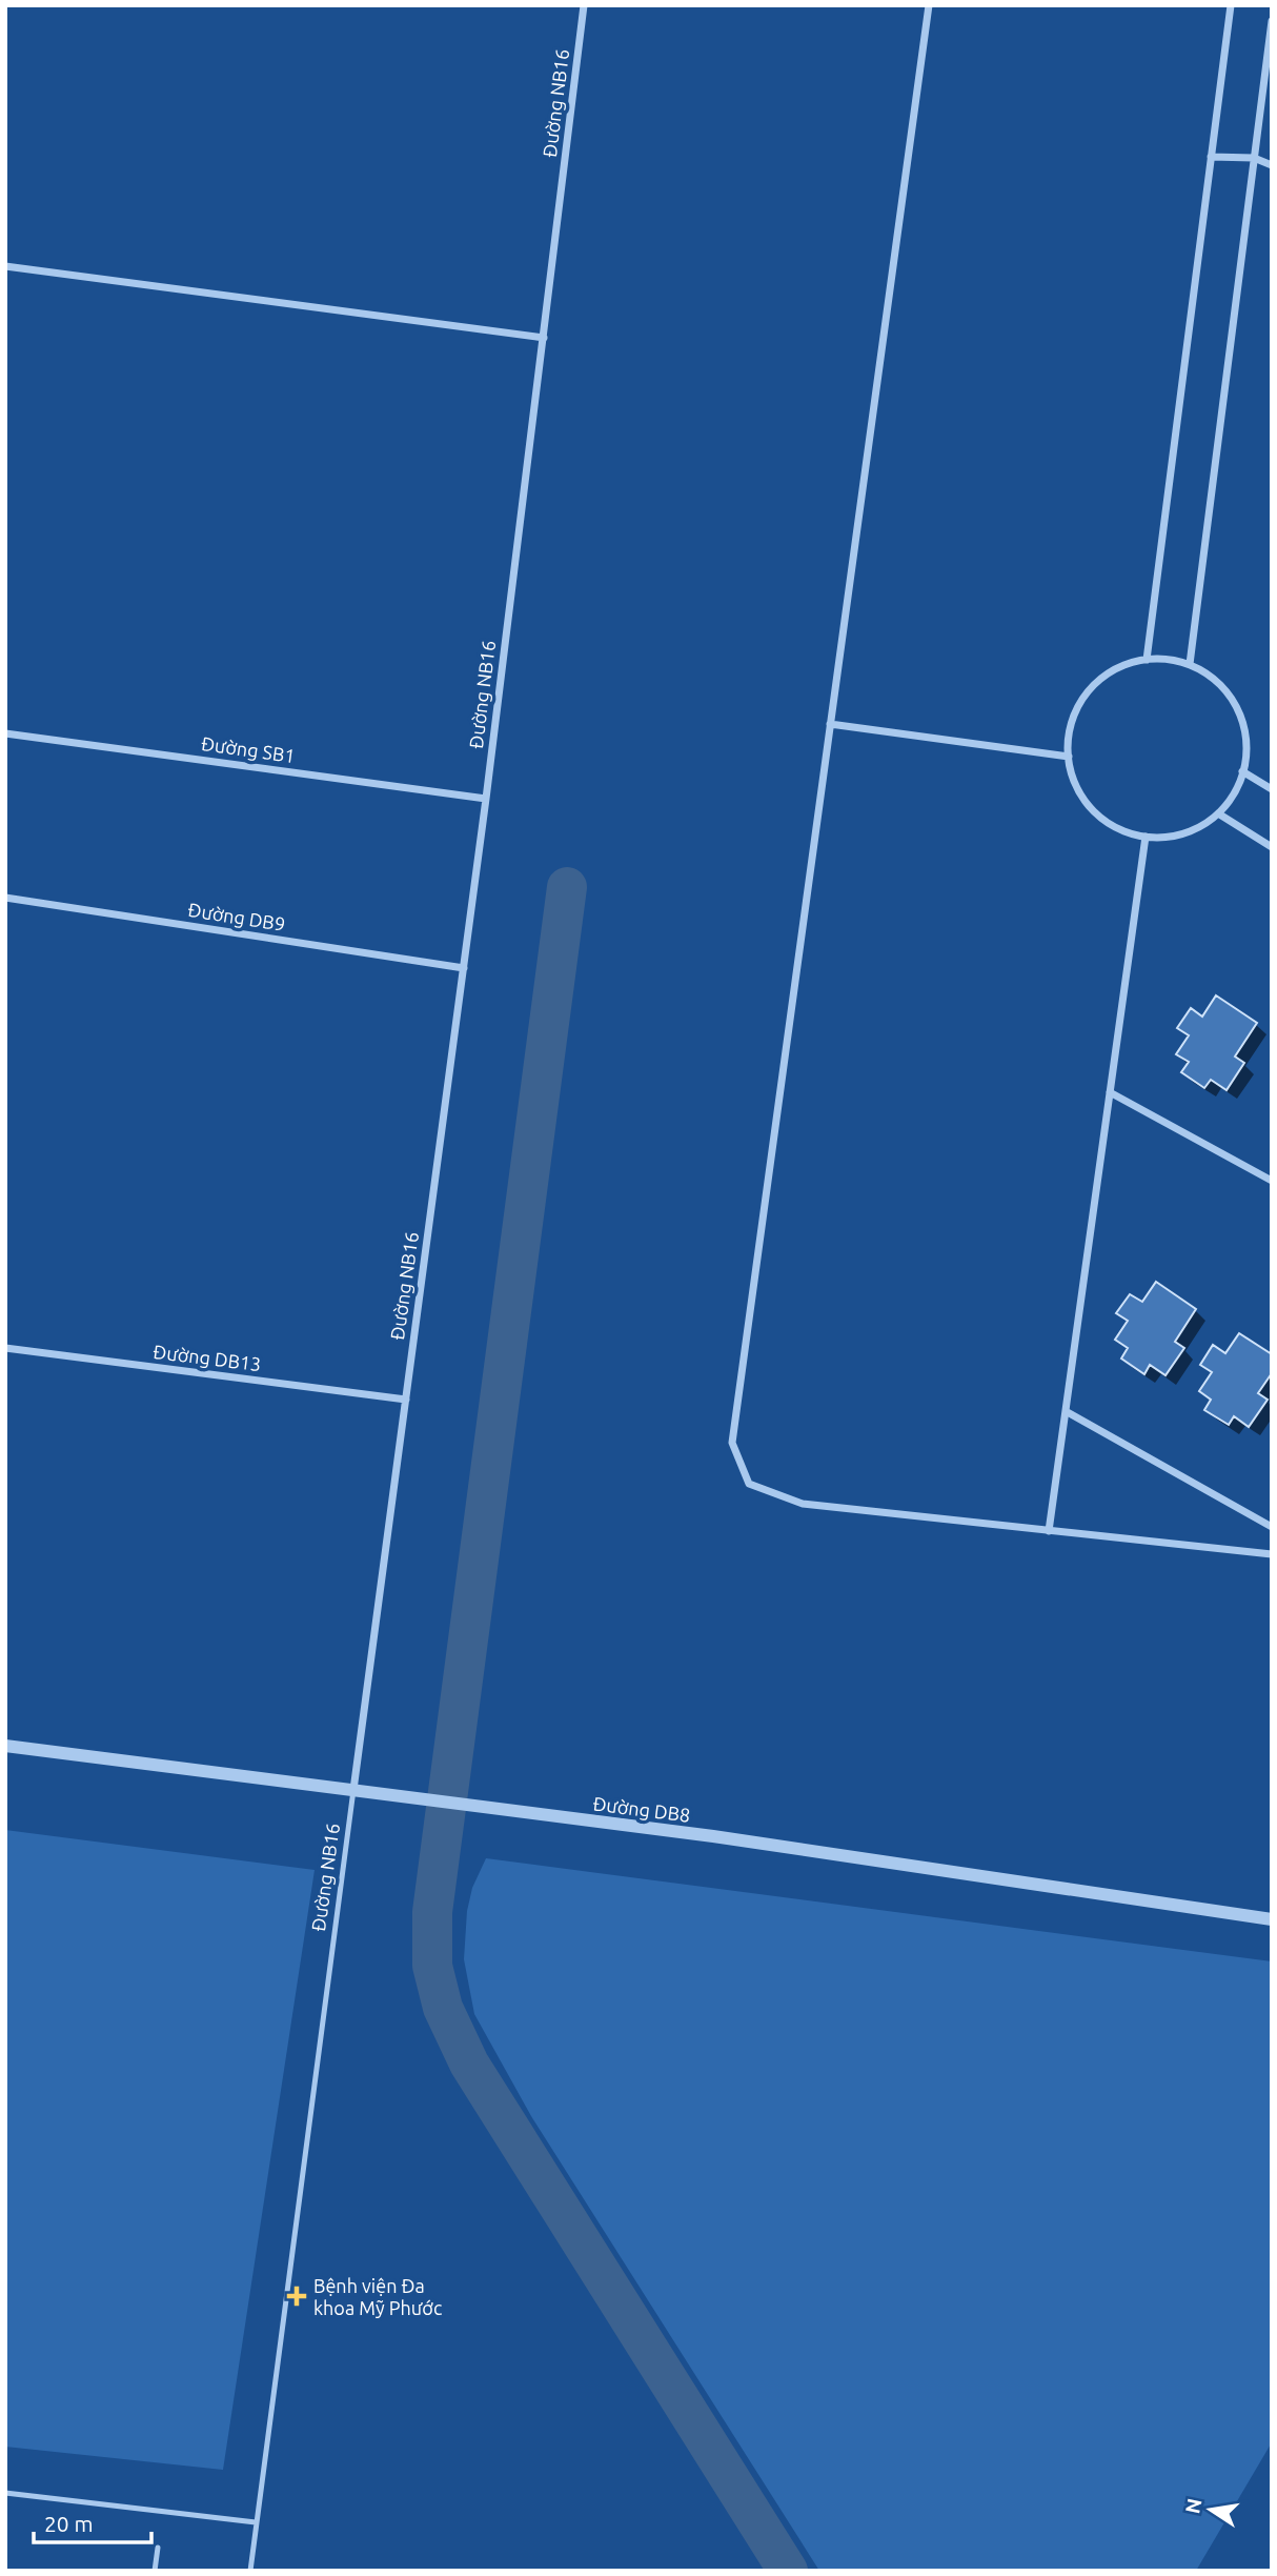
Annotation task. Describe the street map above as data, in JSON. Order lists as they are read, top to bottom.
{
  "streets": {
    "street": [
      "Đường NB16",
      "Đường SB1",
      "Đường DB9",
      "Đường DB13",
      "Đường DB8"
    ]
  },
  "crossings": [
    ["Đường NB16", "Đường SB1"],
    ["Đường NB16", "Đường DB9"],
    ["Đường NB16", "Đường DB13"],
    ["Đường NB16", "Đường DB8"]
  ],
  "places": {
    "health": ["Bệnh viện Đa khoa Mỹ Phước"]
  },
  "scale_bar": "20 m",
  "north": "left"
}
